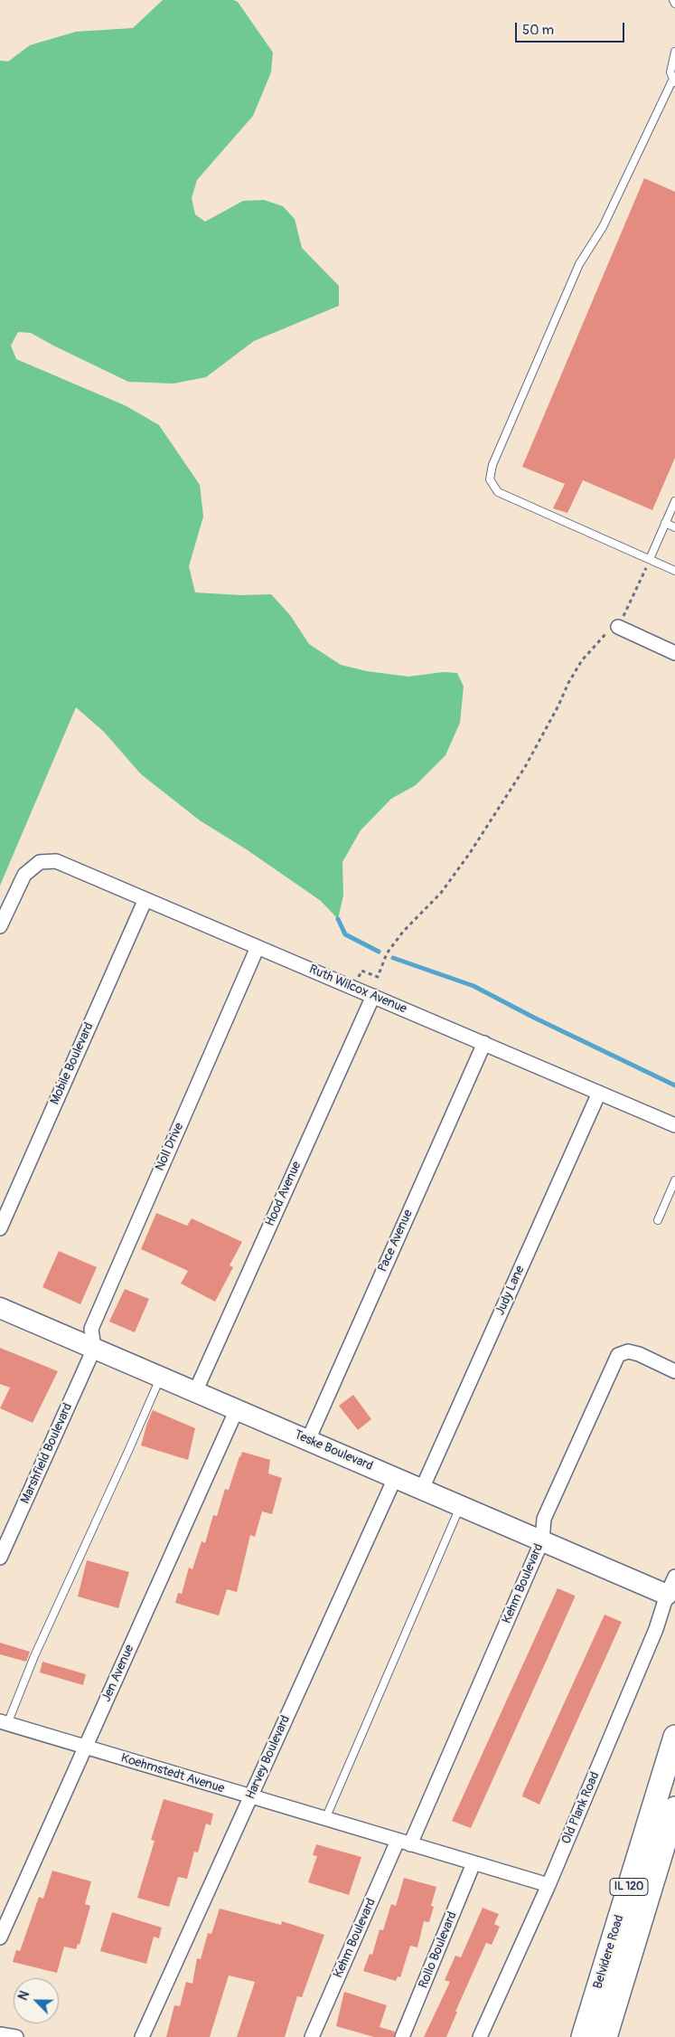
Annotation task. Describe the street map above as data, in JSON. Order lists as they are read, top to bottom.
{
  "streets": {
    "main road": ["IL 120", "Belvidere Road"],
    "street": [
      "Ruth Wilcox Avenue",
      "Mobile Boulevard",
      "Noll Drive",
      "Hood Avenue",
      "Pace Avenue",
      "Judy Lane",
      "Teske Boulevard",
      "Marshfield Boulevard",
      "Kehm Boulevard",
      "Jen Avenue",
      "Harvey Boulevard",
      "Koehmstedt Avenue",
      "Old Plank Road",
      "Rollo Boulevard"
    ]
  },
  "crossings": [
    ["Ruth Wilcox Avenue", "Mobile Boulevard"],
    ["Ruth Wilcox Avenue", "Noll Drive"],
    ["Ruth Wilcox Avenue", "Hood Avenue"],
    ["Ruth Wilcox Avenue", "Pace Avenue"],
    ["Ruth Wilcox Avenue", "Judy Lane"],
    ["Noll Drive", "Teske Boulevard"],
    ["Noll Drive", "Marshfield Boulevard"],
    ["Hood Avenue", "Teske Boulevard"],
    ["Pace Avenue", "Teske Boulevard"],
    ["Judy Lane", "Teske Boulevard"],
    ["Teske Boulevard", "Marshfield Boulevard"],
    ["Teske Boulevard", "Kehm Boulevard"],
    ["Teske Boulevard", "Jen Avenue"],
    ["Teske Boulevard", "Harvey Boulevard"],
    ["Teske Boulevard", "Old Plank Road"],
    ["Kehm Boulevard", "Koehmstedt Avenue"],
    ["Jen Avenue", "Koehmstedt Avenue"],
    ["Harvey Boulevard", "Koehmstedt Avenue"],
    ["Koehmstedt Avenue", "Old Plank Road"],
    ["Koehmstedt Avenue", "Rollo Boulevard"]
  ],
  "scale_bar": "50 m",
  "north": "top left"
}
